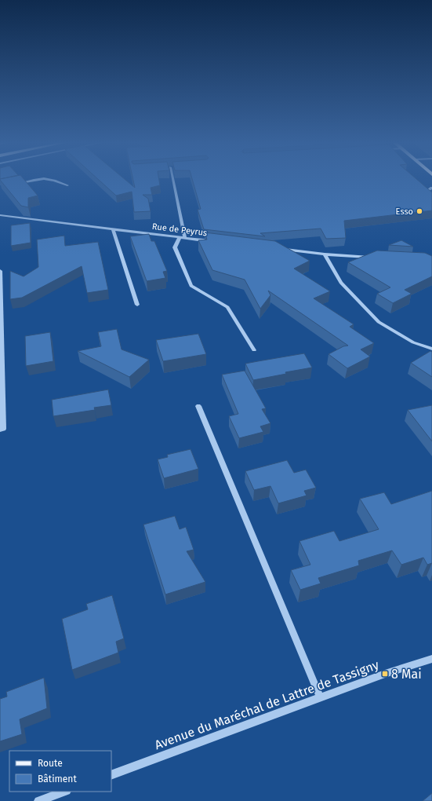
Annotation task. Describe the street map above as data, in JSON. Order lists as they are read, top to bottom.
{
  "streets": {
    "street": ["Rue de Peyrus", "Avenue du Maréchal de Lattre de Tassigny"]
  },
  "places": {
    "other": ["Esso"],
    "transit": ["8 Mai"]
  },
  "legend": ["Route", "Bâtiment"]
}
